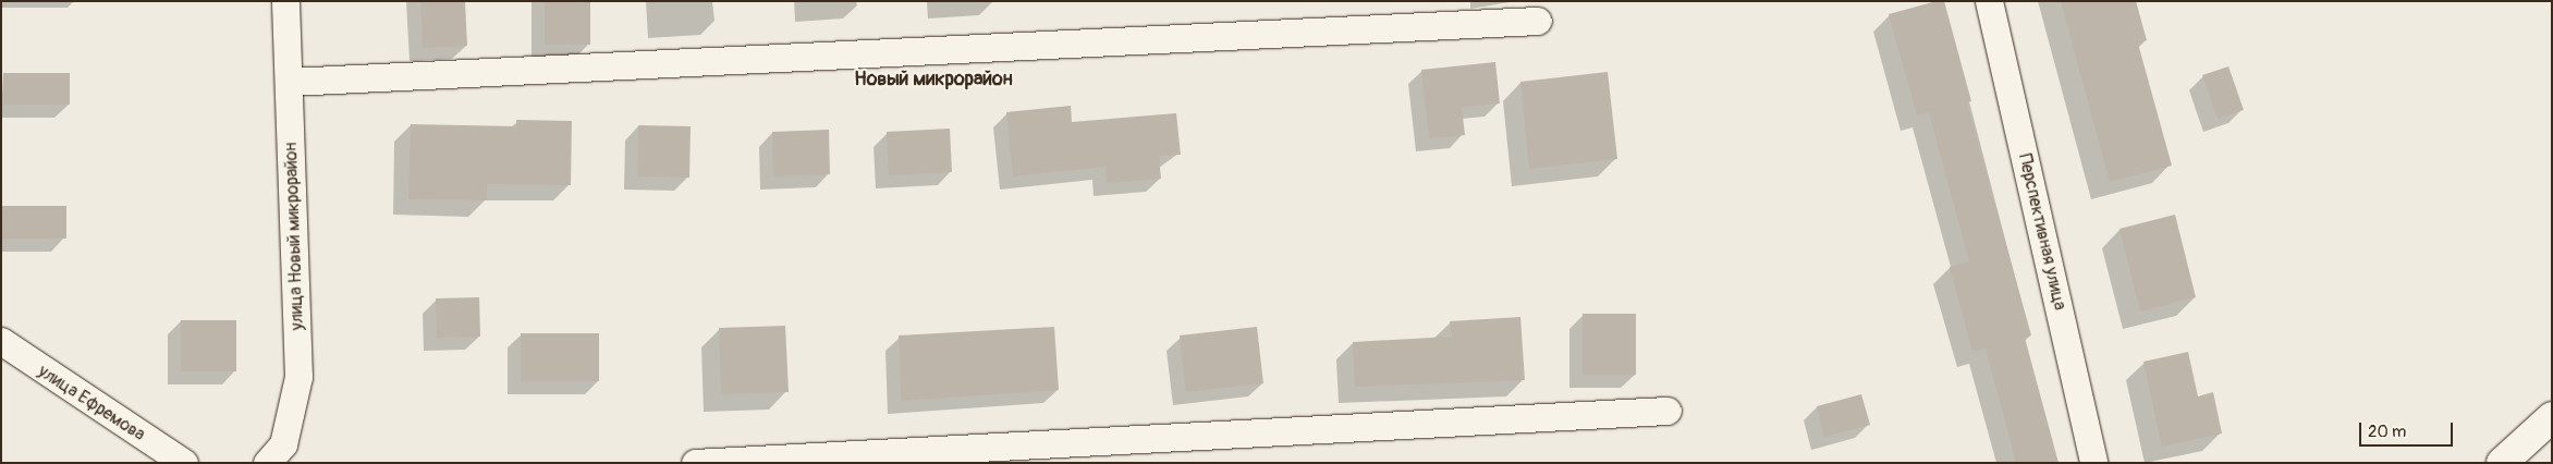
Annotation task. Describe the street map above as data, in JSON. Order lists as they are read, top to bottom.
{
  "streets": {
    "street": ["Перспективная улица", "улица Новый микрорайон", "улица Ефремова"]
  },
  "districts": ["Новый микрорайон"],
  "scale_bar": "20 m"
}
